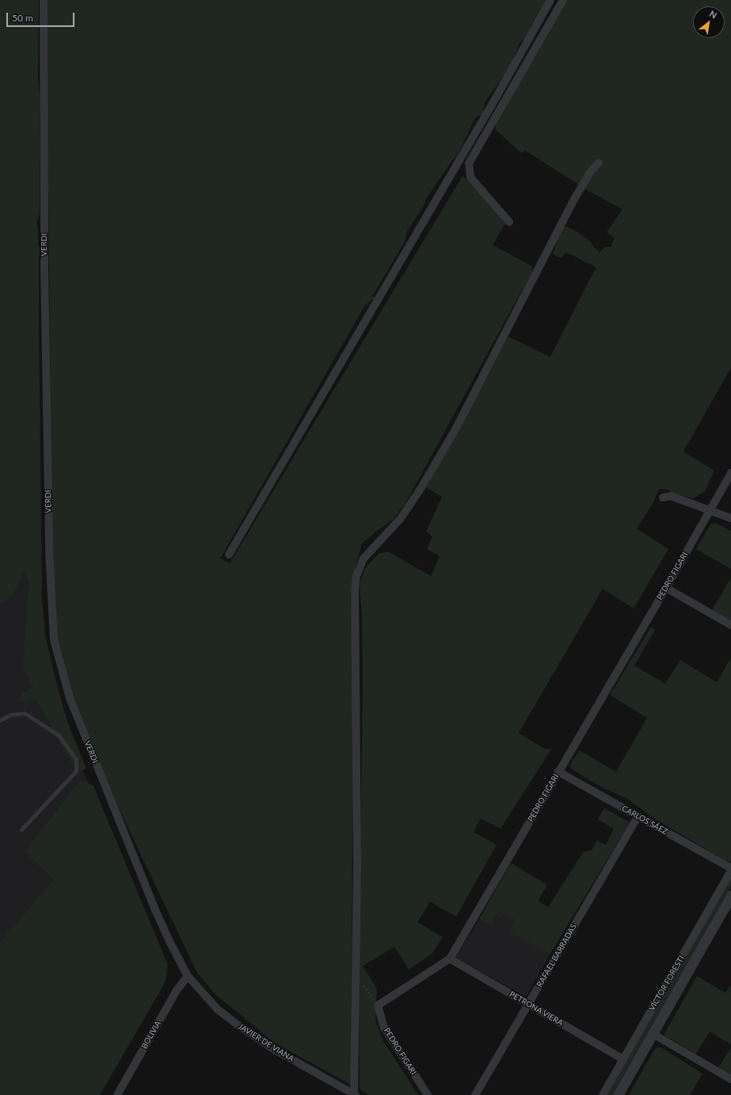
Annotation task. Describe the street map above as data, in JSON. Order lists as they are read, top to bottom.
{
  "streets": {
    "street": [
      "VERDI",
      "PEDRO FIGARI",
      "CARLOS SÁEZ",
      "RAFAEL BARRADAS",
      "VÍCTOR FORESTI",
      "PETRONA VIERA",
      "BOLIVIA",
      "JAVIER DE VIANA"
    ]
  },
  "crossings": [
    ["VERDI", "BOLIVIA"],
    ["VERDI", "JAVIER DE VIANA"],
    ["PEDRO FIGARI", "CARLOS SÁEZ"],
    ["PEDRO FIGARI", "PETRONA VIERA"],
    ["CARLOS SÁEZ", "RAFAEL BARRADAS"],
    ["RAFAEL BARRADAS", "PETRONA VIERA"],
    ["VÍCTOR FORESTI", "PETRONA VIERA"],
    ["BOLIVIA", "JAVIER DE VIANA"]
  ],
  "scale_bar": "50 m",
  "north": "top right"
}
